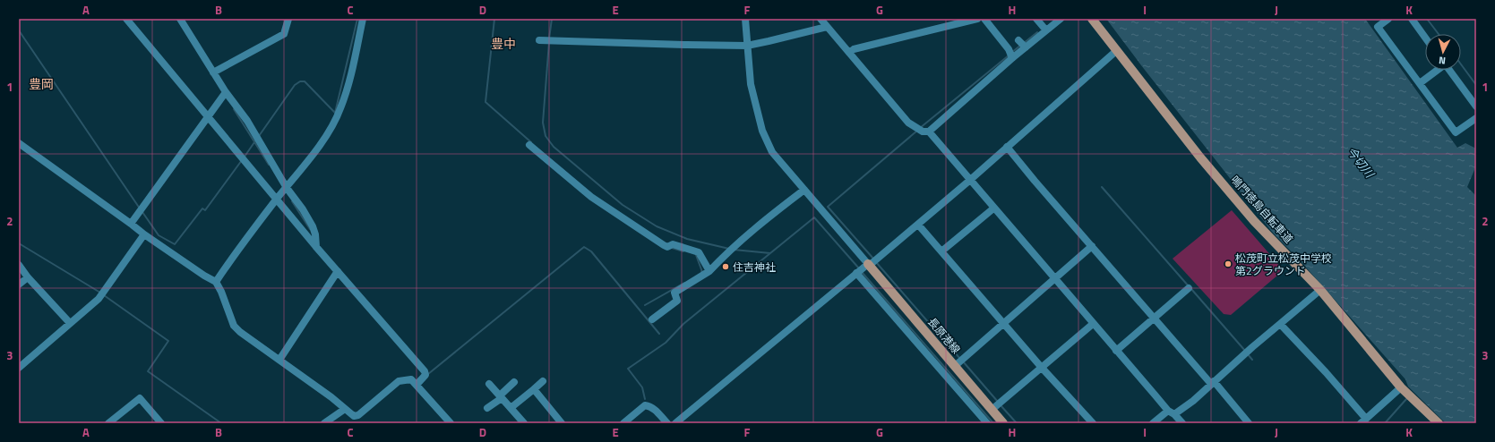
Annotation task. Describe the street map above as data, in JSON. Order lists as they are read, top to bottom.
{
  "streets": {
    "main road": ["鳴門徳島自転車道", "長原港線"]
  },
  "districts": ["豊中", "豊岡"],
  "water": ["今切川"],
  "places": ["松茂町立松茂中学校 第2グラウンド", "住吉神社"],
  "north": "bottom",
  "grid": {
    "columns": [
      "A",
      "B",
      "C",
      "D",
      "E",
      "F",
      "G",
      "H",
      "I",
      "J",
      "K"
    ],
    "rows": ["1", "2", "3"]
  }
}
